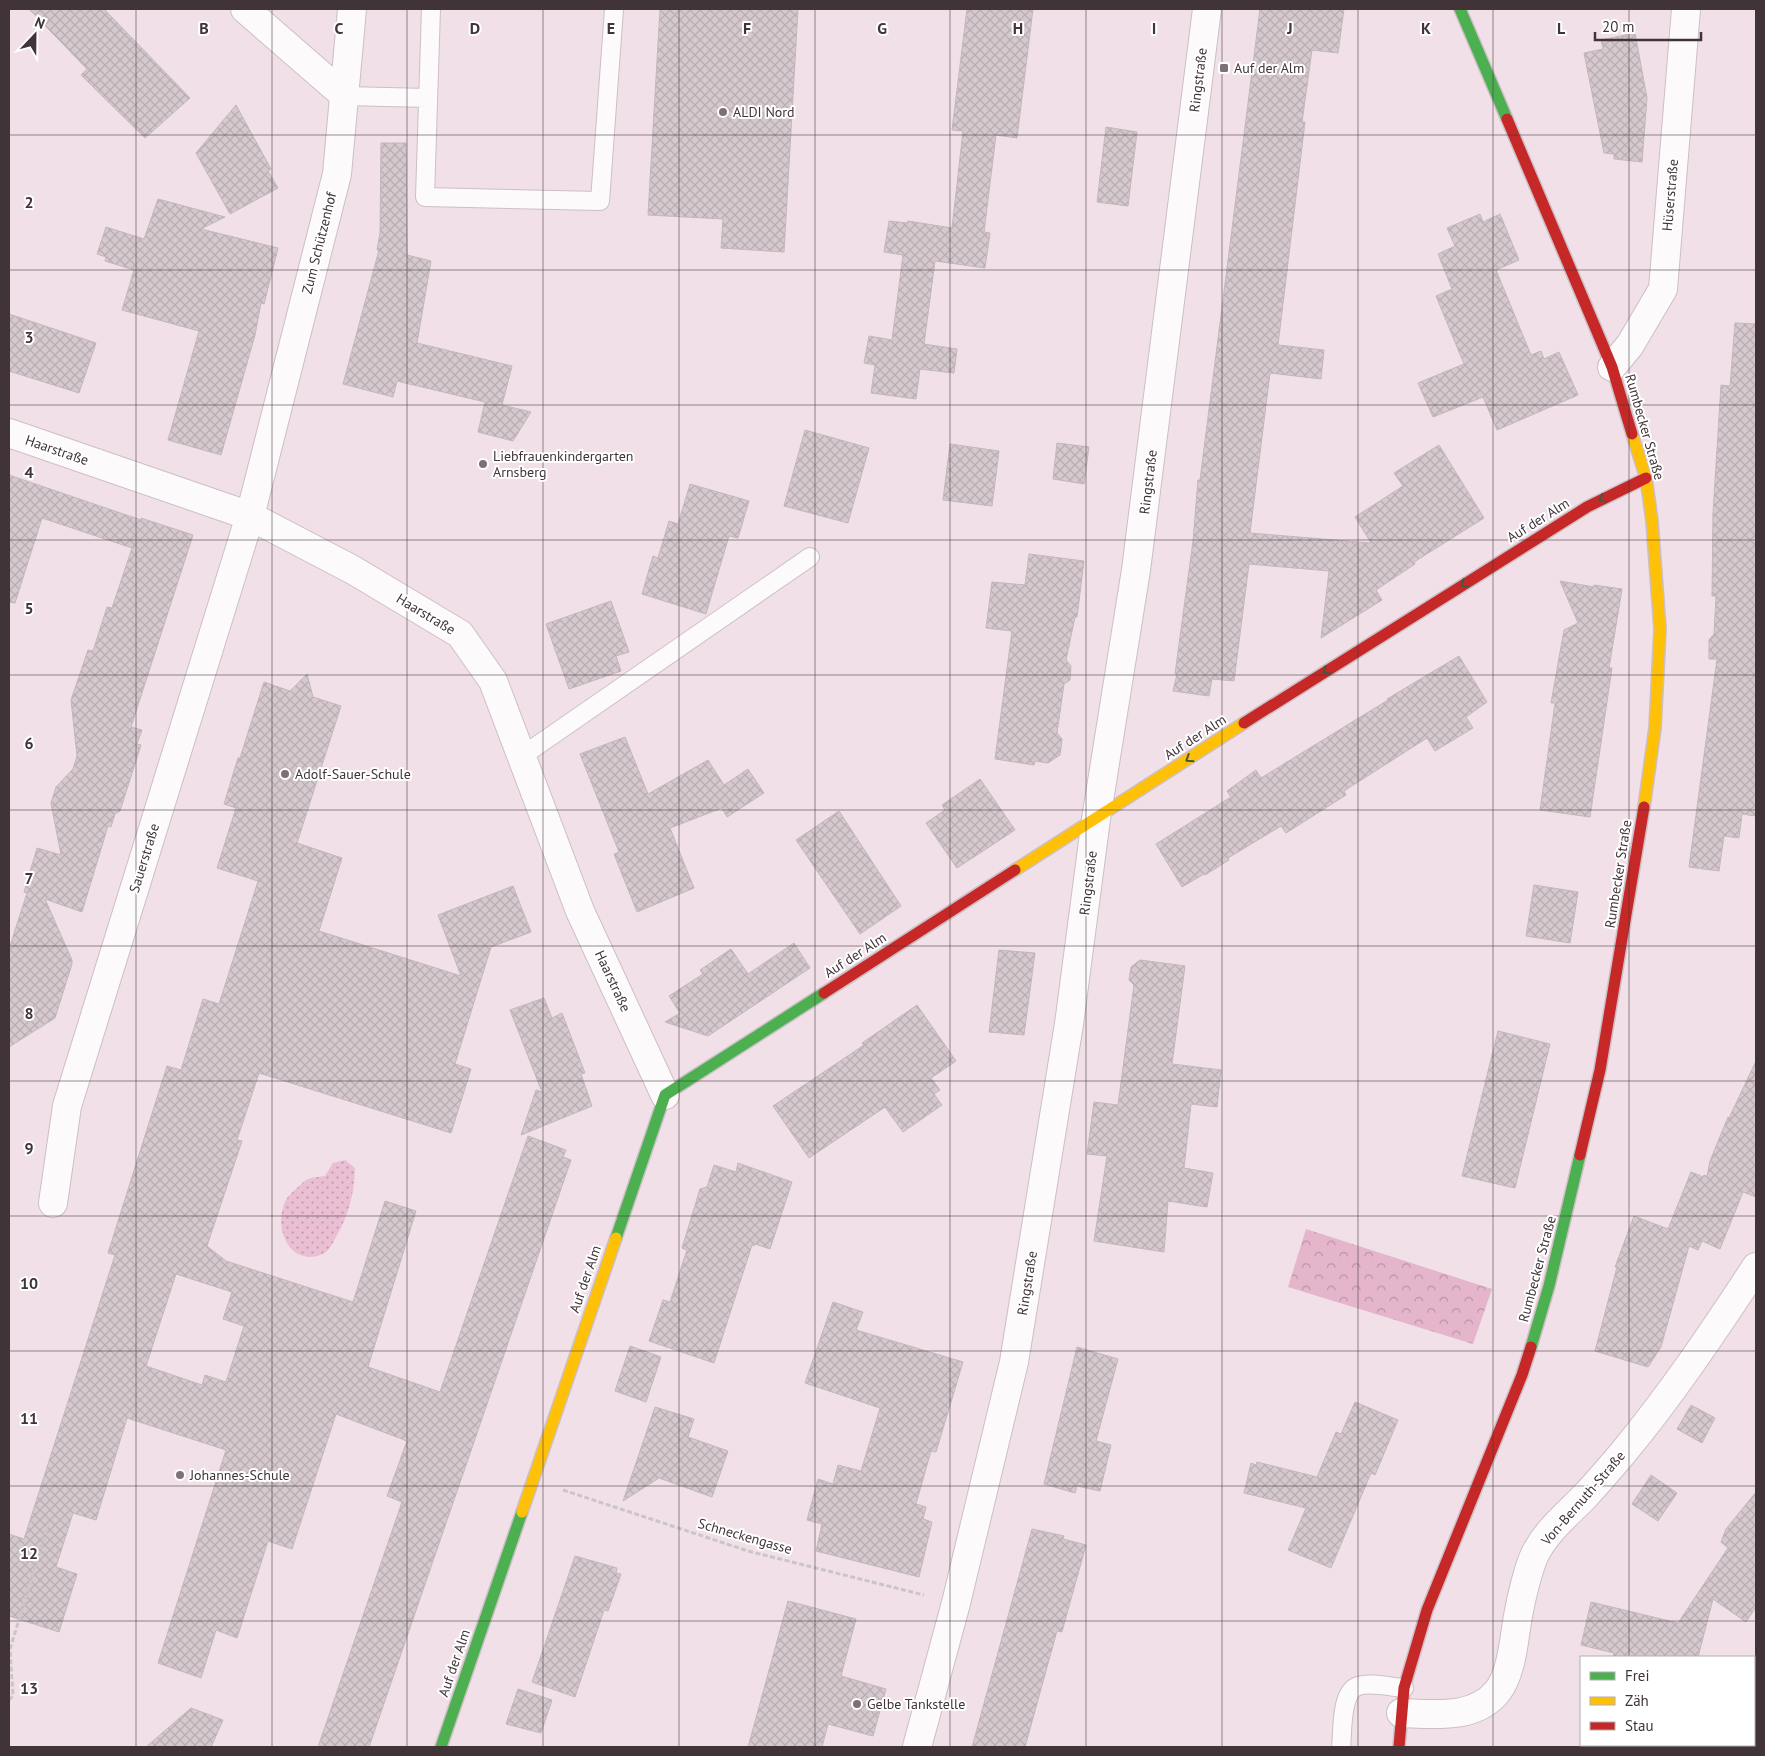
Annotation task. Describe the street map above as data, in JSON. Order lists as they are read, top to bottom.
{
  "streets": {
    "street": [
      "Ringstraße",
      "Hüserstraße",
      "Zum Schützenhof",
      "Rumbecker Straße",
      "Haarstraße",
      "Auf der Alm",
      "Sauerstraße",
      "Von-Bernuth-Straße"
    ],
    "path": ["Schneckengasse"]
  },
  "crossings": [
    ["Ringstraße", "Auf der Alm"],
    ["Ringstraße", "Schneckengasse"],
    ["Hüserstraße", "Rumbecker Straße"],
    ["Zum Schützenhof", "Haarstraße"],
    ["Zum Schützenhof", "Sauerstraße"],
    ["Rumbecker Straße", "Auf der Alm"],
    ["Rumbecker Straße", "Von-Bernuth-Straße"],
    ["Haarstraße", "Auf der Alm"],
    ["Haarstraße", "Sauerstraße"],
    ["Auf der Alm", "Schneckengasse"]
  ],
  "one_way": ["Auf der Alm"],
  "places": {
    "transit": ["Auf der Alm"],
    "other": [
      "ALDI Nord",
      "Liebfrauenkindergarten Arnsberg",
      "Adolf-Sauer-Schule",
      "Johannes-Schule",
      "Gelbe Tankstelle"
    ]
  },
  "legend": ["Frei", "Zäh", "Stau"],
  "scale_bar": "20 m",
  "north": "top",
  "grid": {
    "columns": [
      "B",
      "C",
      "D",
      "E",
      "F",
      "G",
      "H",
      "I",
      "J",
      "K",
      "L"
    ],
    "rows": [
      "2",
      "3",
      "4",
      "5",
      "6",
      "7",
      "8",
      "9",
      "10",
      "11",
      "12",
      "13"
    ]
  }
}
